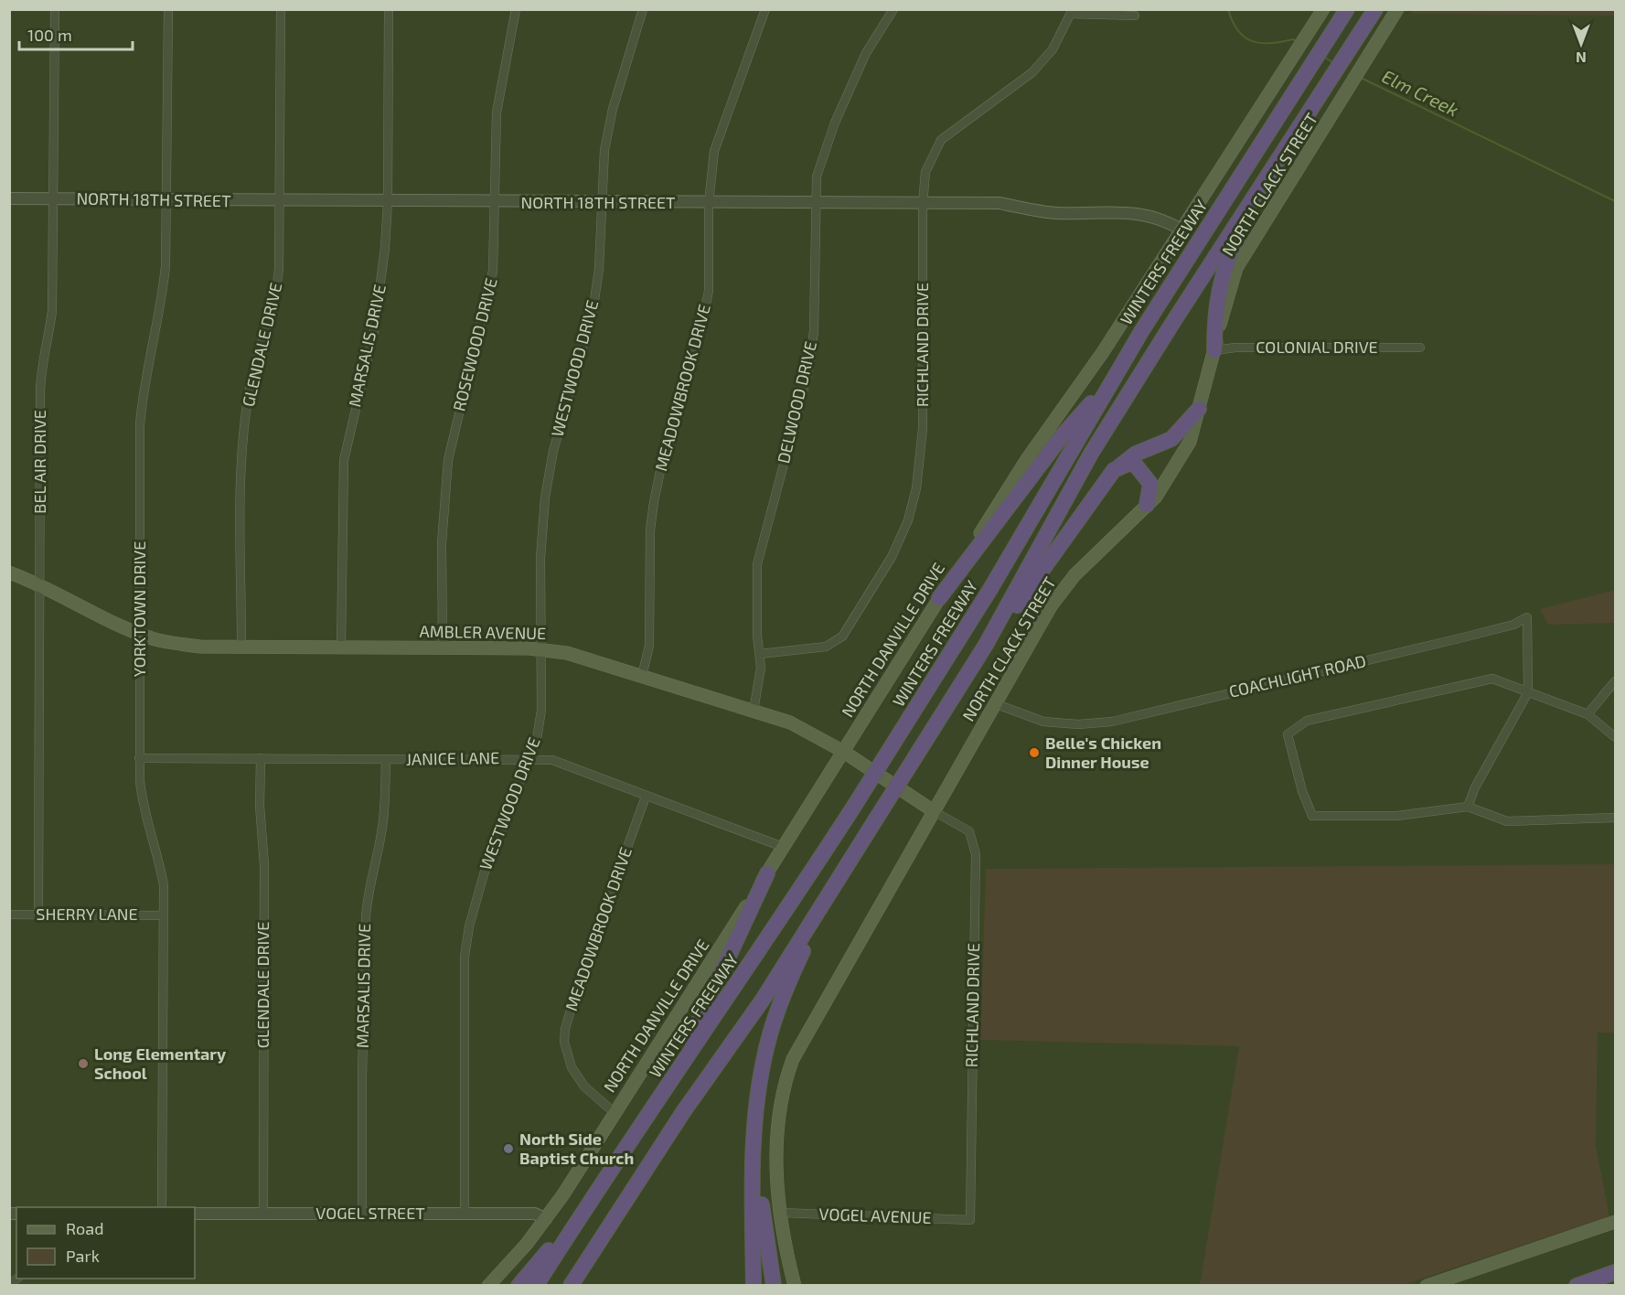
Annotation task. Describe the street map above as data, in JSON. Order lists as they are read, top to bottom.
{
  "streets": {
    "highway": ["WINTERS FREEWAY"],
    "main road": ["NORTH CLACK STREET", "AMBLER AVENUE", "NORTH DANVILLE DRIVE"],
    "street": [
      "NORTH 18TH STREET",
      "GLENDALE DRIVE",
      "ROSEWOOD DRIVE",
      "RICHLAND DRIVE",
      "MARSALIS DRIVE",
      "COLONIAL DRIVE",
      "WESTWOOD DRIVE",
      "MEADOWBROOK DRIVE",
      "DELWOOD DRIVE",
      "BEL AIR DRIVE",
      "YORKTOWN DRIVE",
      "COACHLIGHT ROAD",
      "JANICE LANE",
      "SHERRY LANE",
      "VOGEL STREET",
      "VOGEL AVENUE"
    ]
  },
  "crossings": [
    ["NORTH CLACK STREET", "RICHLAND DRIVE"],
    ["NORTH CLACK STREET", "COLONIAL DRIVE"],
    ["NORTH CLACK STREET", "AMBLER AVENUE"],
    ["NORTH CLACK STREET", "COACHLIGHT ROAD"],
    ["NORTH CLACK STREET", "VOGEL AVENUE"],
    ["NORTH 18TH STREET", "GLENDALE DRIVE"],
    ["NORTH 18TH STREET", "ROSEWOOD DRIVE"],
    ["NORTH 18TH STREET", "RICHLAND DRIVE"],
    ["NORTH 18TH STREET", "MARSALIS DRIVE"],
    ["NORTH 18TH STREET", "WESTWOOD DRIVE"],
    ["NORTH 18TH STREET", "MEADOWBROOK DRIVE"],
    ["NORTH 18TH STREET", "DELWOOD DRIVE"],
    ["NORTH 18TH STREET", "BEL AIR DRIVE"],
    ["NORTH 18TH STREET", "YORKTOWN DRIVE"],
    ["NORTH 18TH STREET", "NORTH DANVILLE DRIVE"],
    ["GLENDALE DRIVE", "AMBLER AVENUE"],
    ["GLENDALE DRIVE", "JANICE LANE"],
    ["GLENDALE DRIVE", "VOGEL STREET"],
    ["ROSEWOOD DRIVE", "AMBLER AVENUE"],
    ["RICHLAND DRIVE", "DELWOOD DRIVE"],
    ["RICHLAND DRIVE", "AMBLER AVENUE"],
    ["RICHLAND DRIVE", "VOGEL AVENUE"],
    ["MARSALIS DRIVE", "AMBLER AVENUE"],
    ["MARSALIS DRIVE", "JANICE LANE"],
    ["MARSALIS DRIVE", "VOGEL STREET"],
    ["WESTWOOD DRIVE", "AMBLER AVENUE"],
    ["WESTWOOD DRIVE", "JANICE LANE"],
    ["WESTWOOD DRIVE", "VOGEL STREET"],
    ["MEADOWBROOK DRIVE", "AMBLER AVENUE"],
    ["MEADOWBROOK DRIVE", "NORTH DANVILLE DRIVE"],
    ["MEADOWBROOK DRIVE", "JANICE LANE"],
    ["DELWOOD DRIVE", "AMBLER AVENUE"],
    ["BEL AIR DRIVE", "AMBLER AVENUE"],
    ["BEL AIR DRIVE", "SHERRY LANE"],
    ["YORKTOWN DRIVE", "AMBLER AVENUE"],
    ["YORKTOWN DRIVE", "JANICE LANE"],
    ["YORKTOWN DRIVE", "SHERRY LANE"],
    ["AMBLER AVENUE", "NORTH DANVILLE DRIVE"],
    ["NORTH DANVILLE DRIVE", "JANICE LANE"],
    ["NORTH DANVILLE DRIVE", "VOGEL STREET"]
  ],
  "water": ["Elm Creek"],
  "places": ["Belle's Chicken Dinner House", "Long Elementary School", "North Side Baptist Church"],
  "legend": ["Road", "Park"],
  "scale_bar": "100 m",
  "north": "bottom"
}
